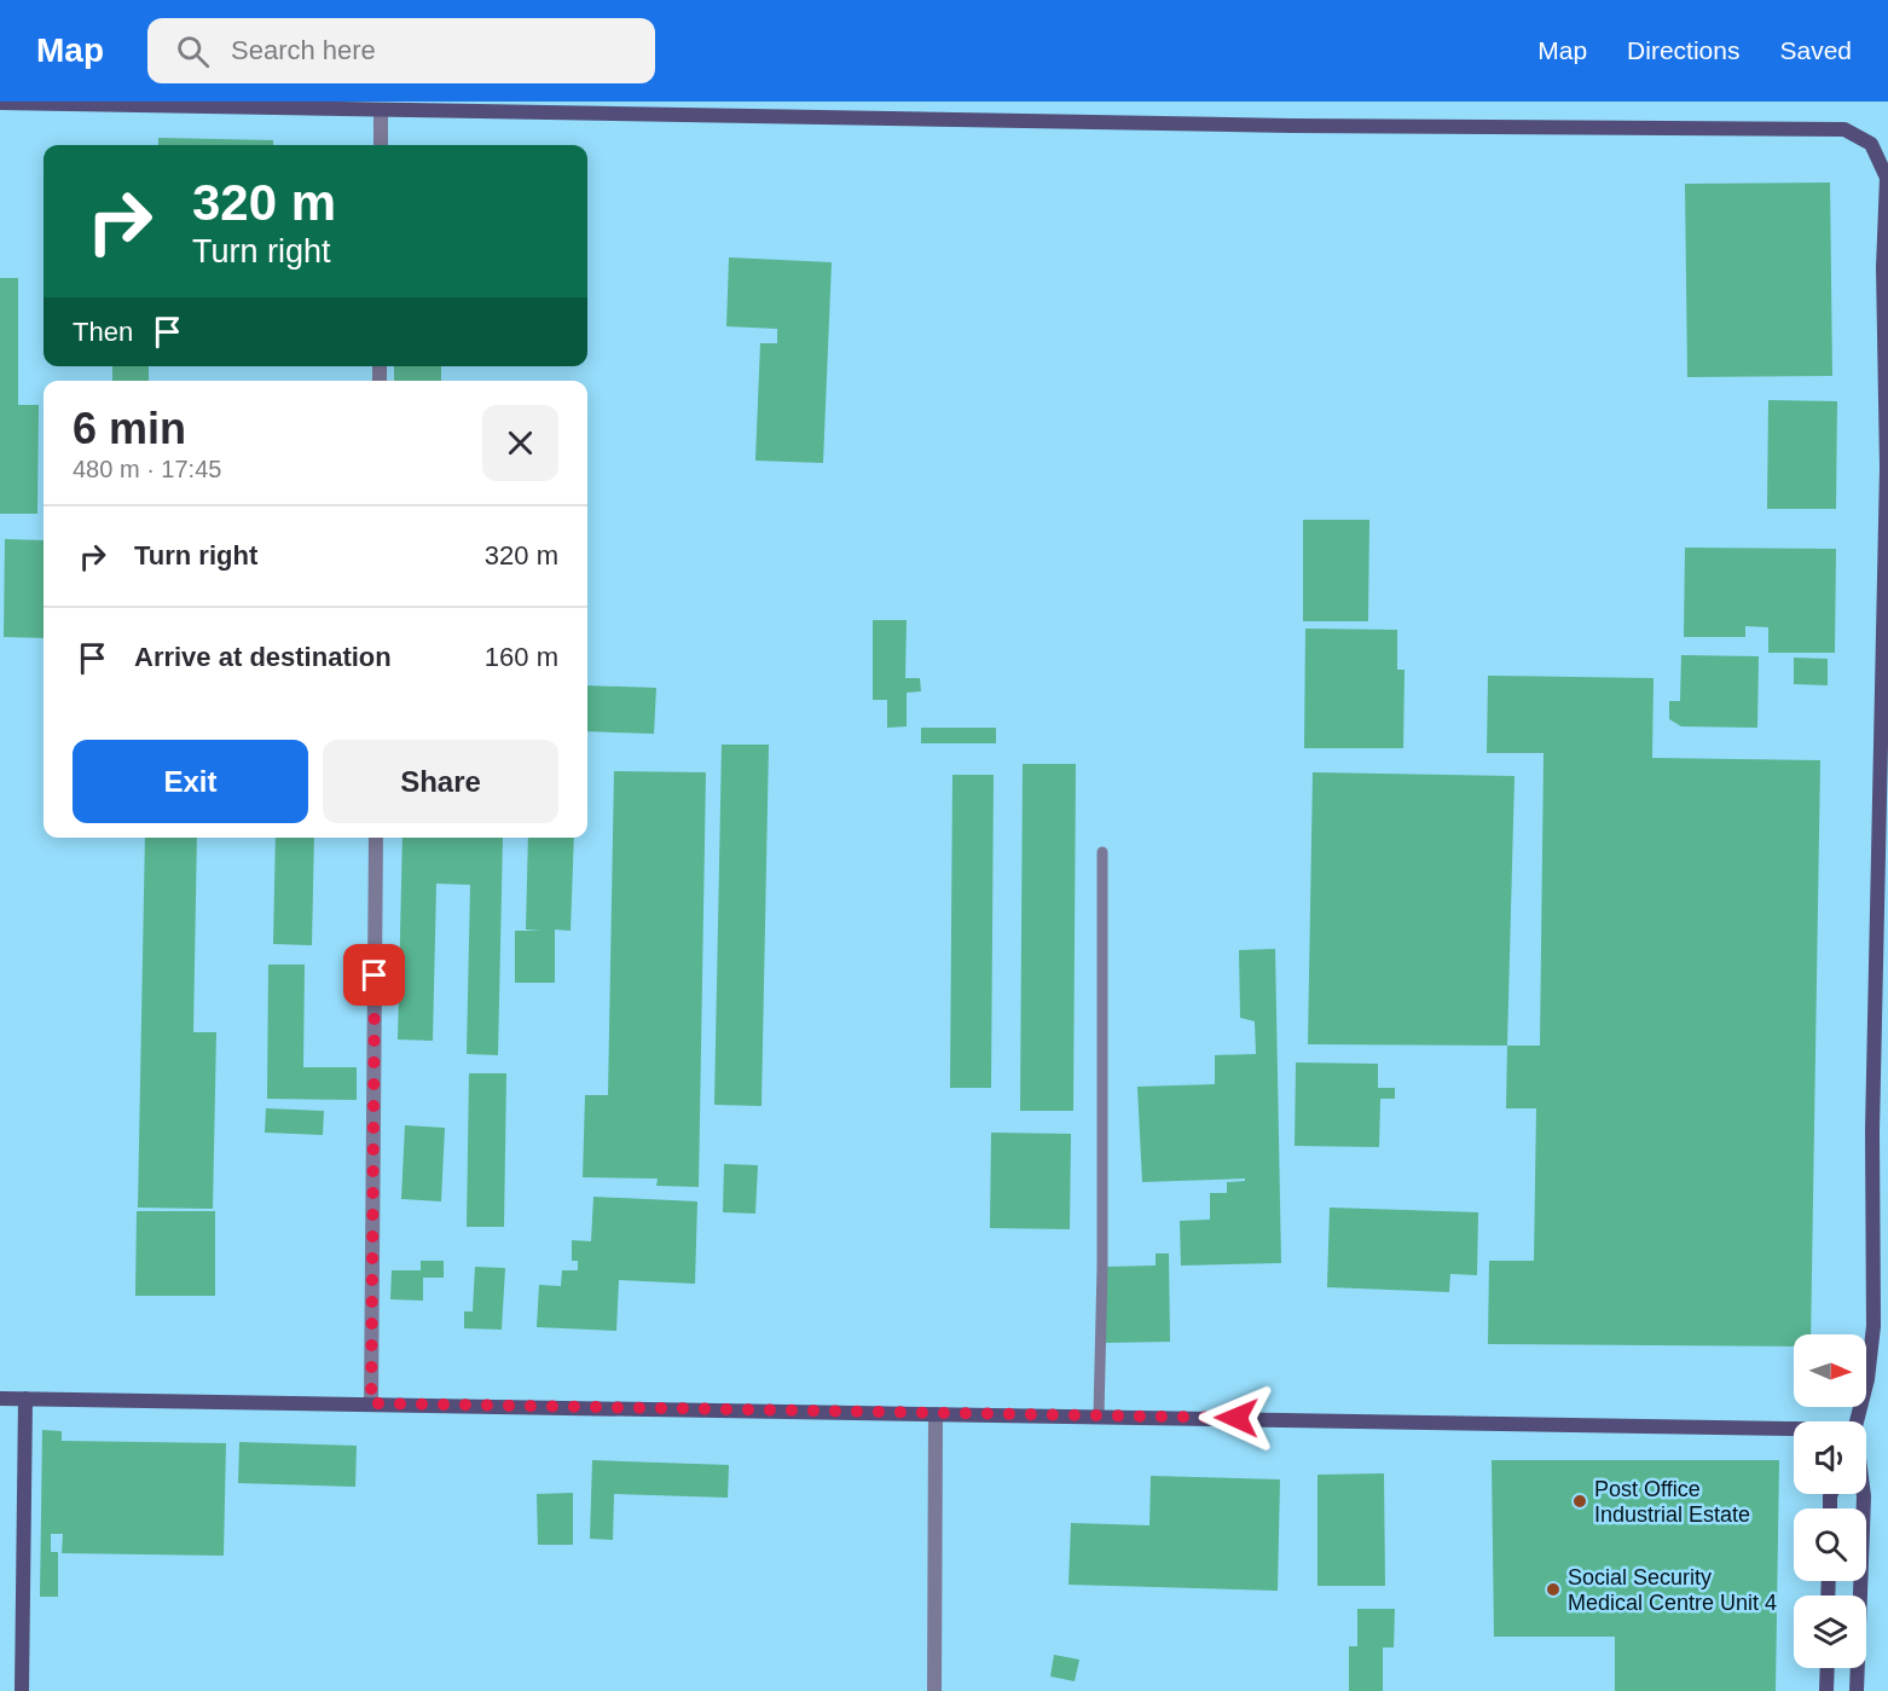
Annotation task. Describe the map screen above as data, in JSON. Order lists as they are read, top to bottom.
{
  "places": ["Post Office Industrial Estate", "Social Security Medical Centre Unit 4"],
  "north": "right",
  "page": {
    "header": "Map",
    "search": "Search here",
    "nav": ["Map", "Directions", "Saved"],
    "turn": ["320 m", "Turn right"],
    "then": "Then",
    "heading": ["6 min", "480 m · 17:45"],
    "list": [
      {
        "name": "Turn right",
        "value": "320 m"
      },
      {
        "name": "Arrive at destination",
        "value": "160 m"
      }
    ],
    "buttons": ["Exit", "Share"]
  }
}
